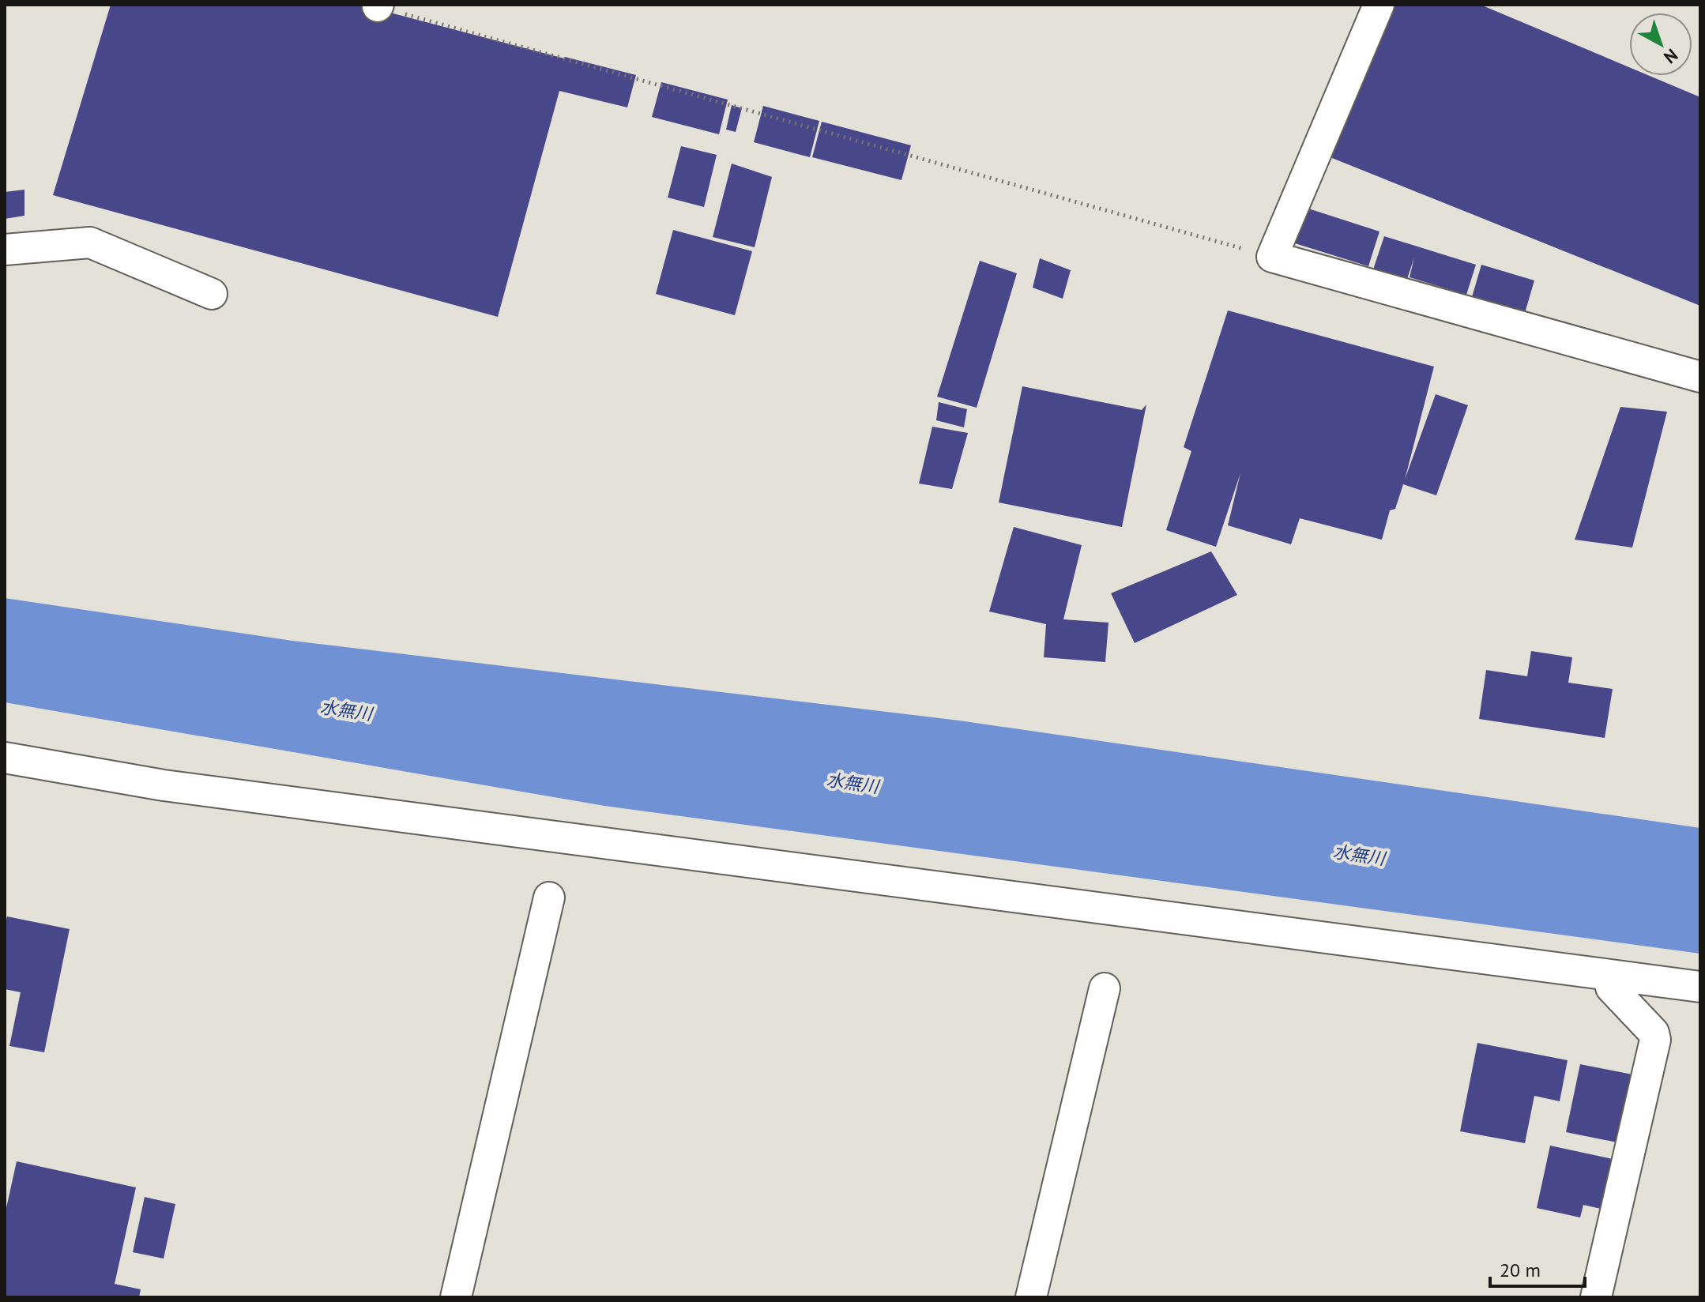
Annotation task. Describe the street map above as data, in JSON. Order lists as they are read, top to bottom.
{
  "water": ["水無川"],
  "scale_bar": "20 m",
  "north": "bottom right"
}
